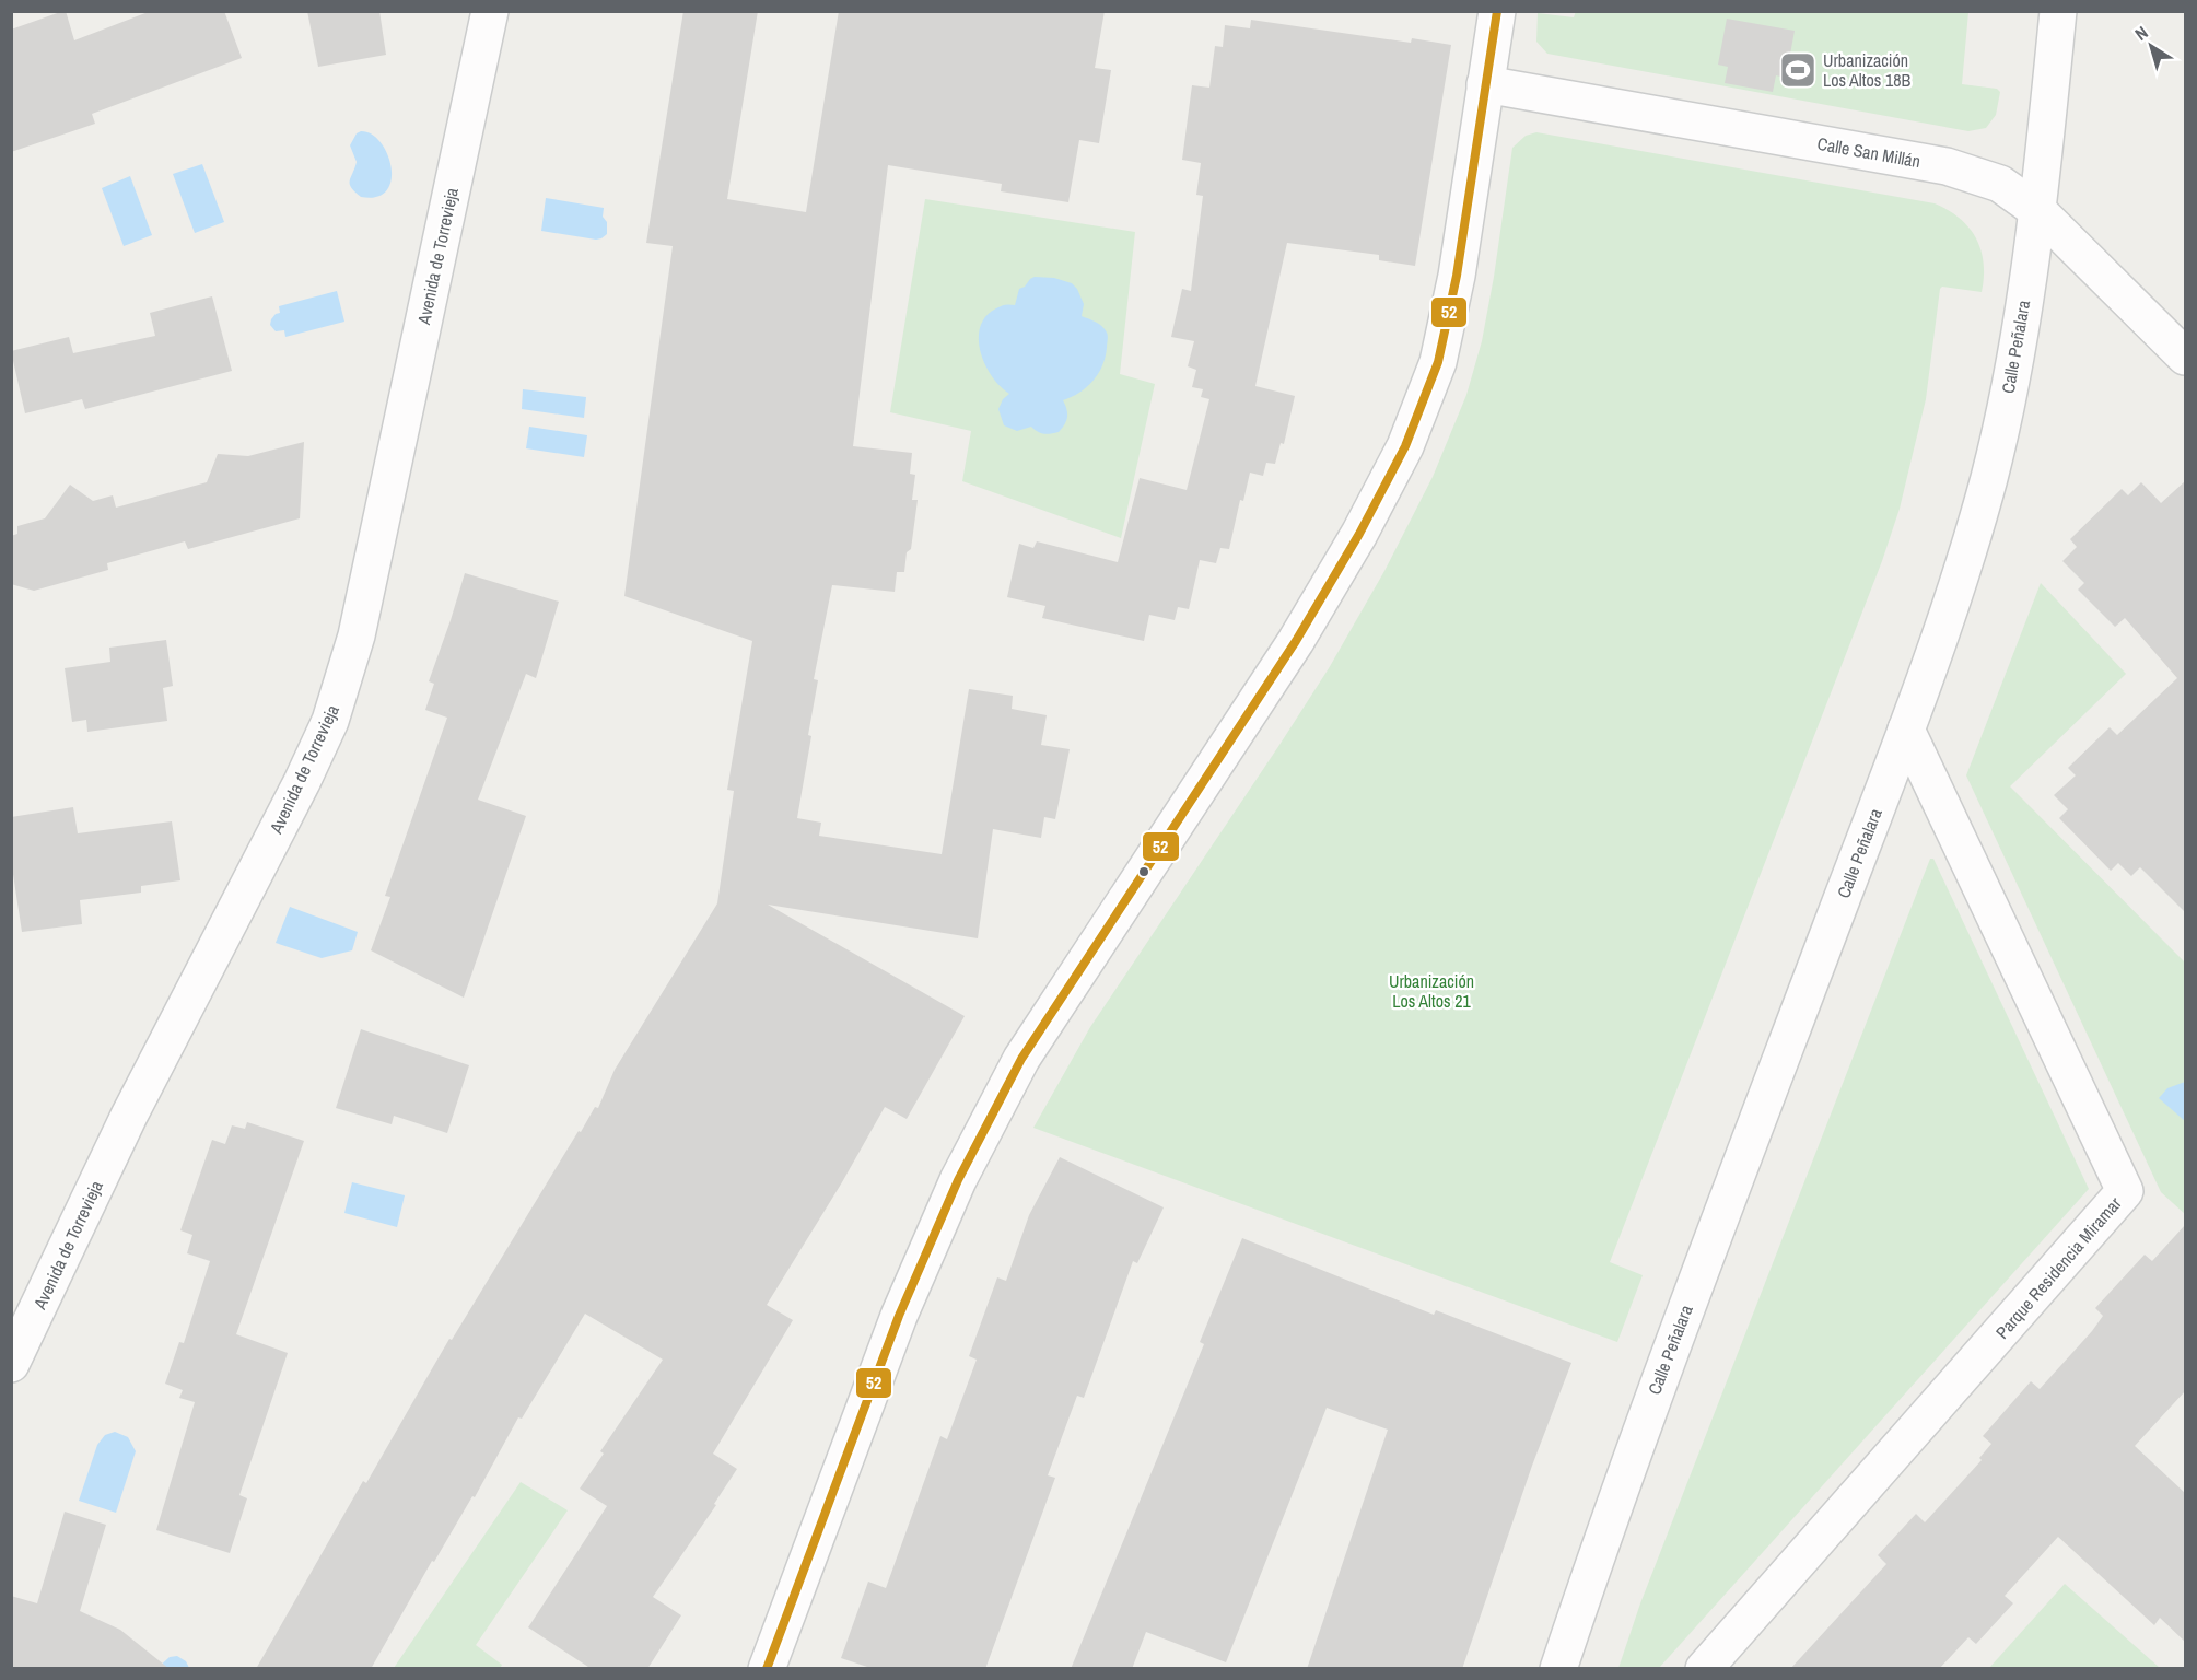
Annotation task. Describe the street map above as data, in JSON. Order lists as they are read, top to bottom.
{
  "streets": {
    "street": [
      "Calle San Millán",
      "Avenida de Torrevieja",
      "Calle Peñalara",
      "Parque Residencia Miramar"
    ]
  },
  "crossings": [
    ["Calle San Millán", "Calle Peñalara"],
    ["Calle Peñalara", "Parque Residencia Miramar"]
  ],
  "parks": ["Urbanización Los Altos 21"],
  "places": {
    "sports": ["Urbanización Los Altos 18B"]
  },
  "lines": ["transit line 52"],
  "north": "top left"
}
